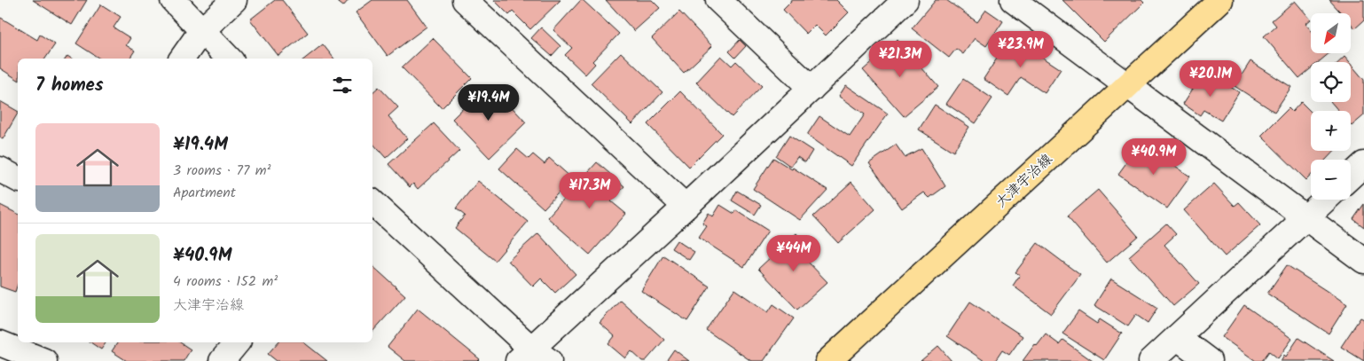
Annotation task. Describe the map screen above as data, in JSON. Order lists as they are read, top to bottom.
{
  "streets": {
    "main road": ["大津宇治線"]
  },
  "north": "bottom left",
  "page": {
    "map_buttons": ["+", "−"],
    "price": [
      "¥23.9M",
      "¥21.3M",
      "¥20.1M",
      "¥19.4M",
      "¥40.9M",
      "¥17.3M",
      "¥44M"
    ],
    "heading": "7 homes",
    "list": [
      {
        "name": "¥19.4M",
        "note": "3 rooms · 77 m² · Apartment"
      },
      {
        "name": "¥40.9M",
        "note": "4 rooms · 152 m² · 大津宇治線"
      }
    ]
  }
}
